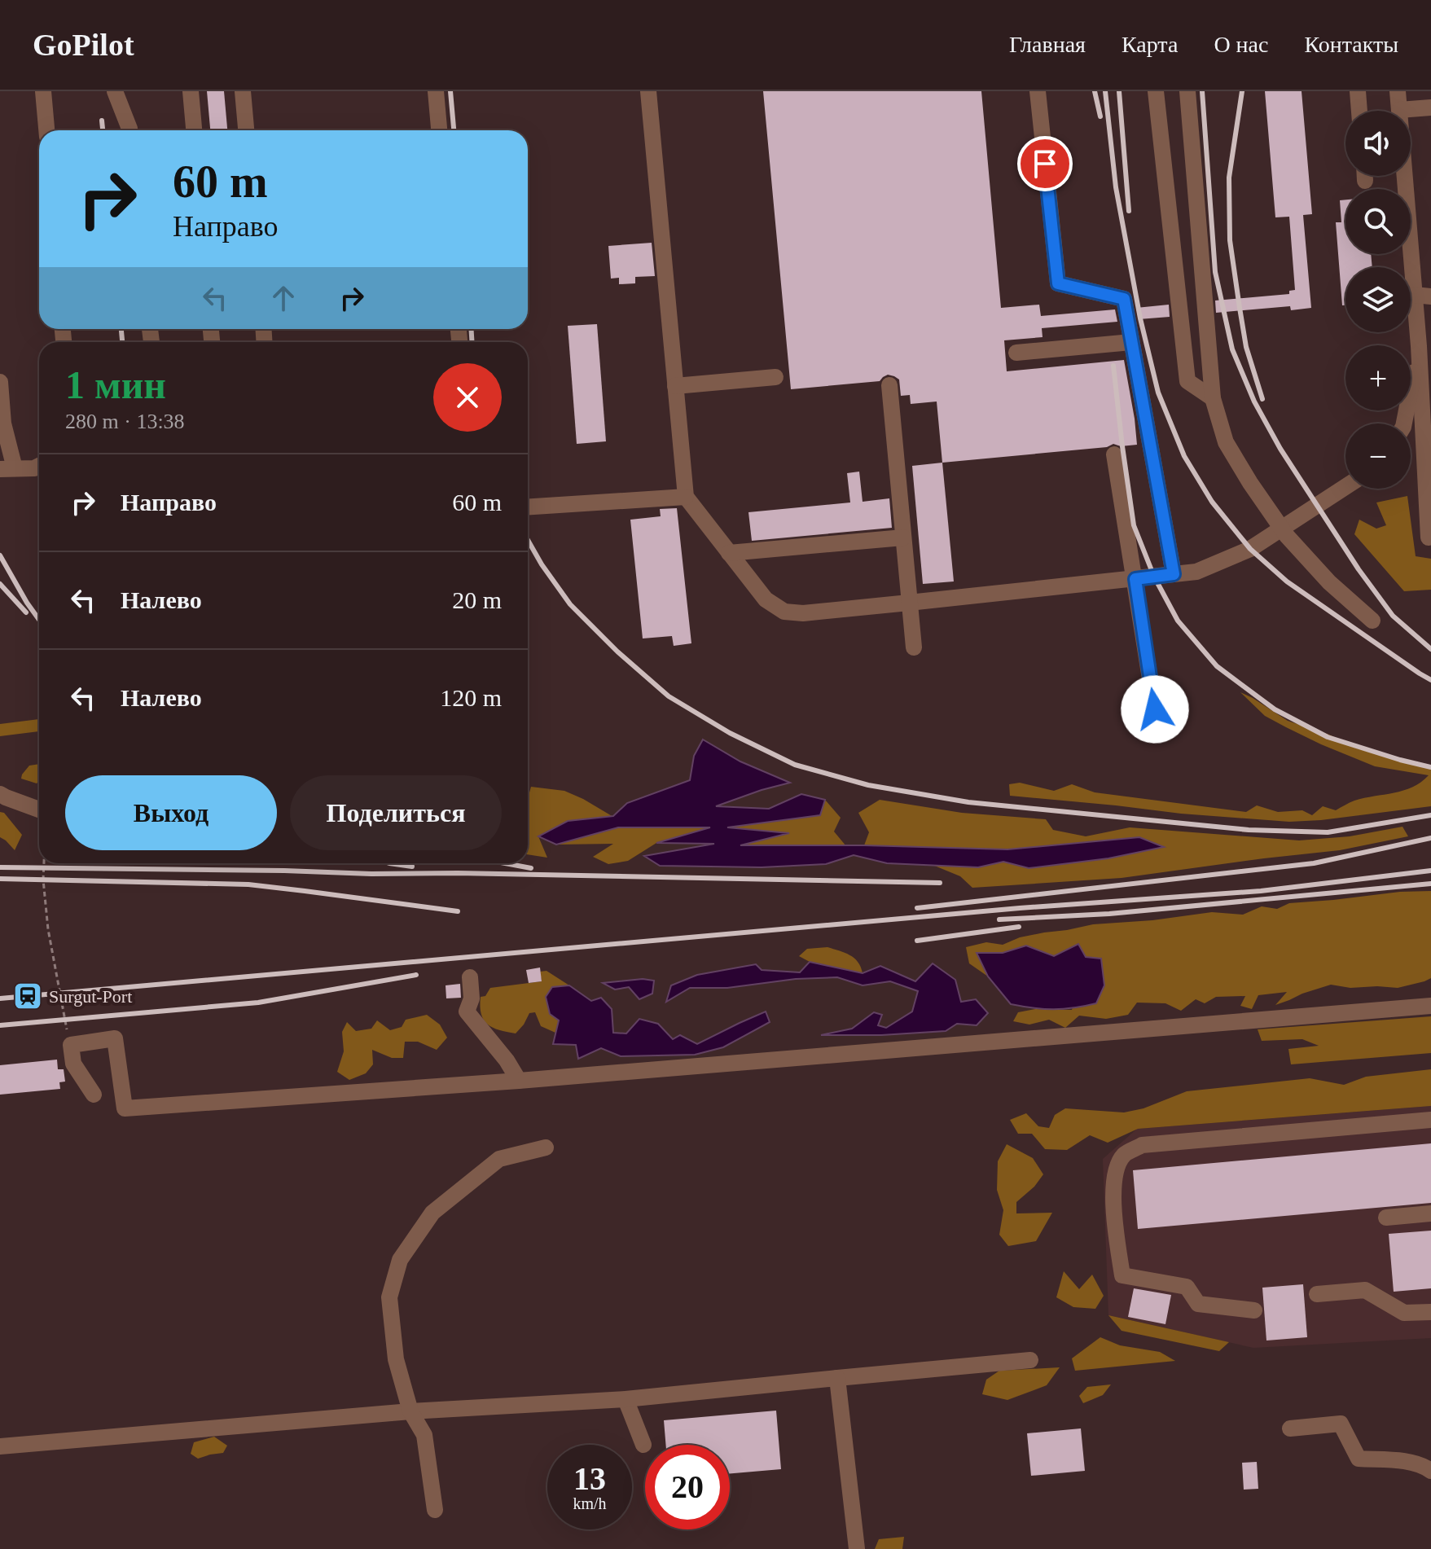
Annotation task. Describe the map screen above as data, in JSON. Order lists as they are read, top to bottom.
{
  "places": {
    "station": ["Surgut-Port"]
  },
  "page": {
    "header": "GoPilot",
    "nav": [
      "Главная",
      "Карта",
      "О нас",
      "Контакты"
    ],
    "map_buttons": ["+", "−"],
    "turn": ["60 m", "Направо"],
    "heading": ["1 мин", "280 m · 13:38"],
    "list": [
      {
        "name": "Направо",
        "value": "60 m"
      },
      {
        "name": "Налево",
        "value": "20 m"
      },
      {
        "name": "Налево",
        "value": "120 m"
      }
    ],
    "buttons": ["Выход", "Поделиться"],
    "speed": "13 km/h",
    "limit": "20"
  }
}
